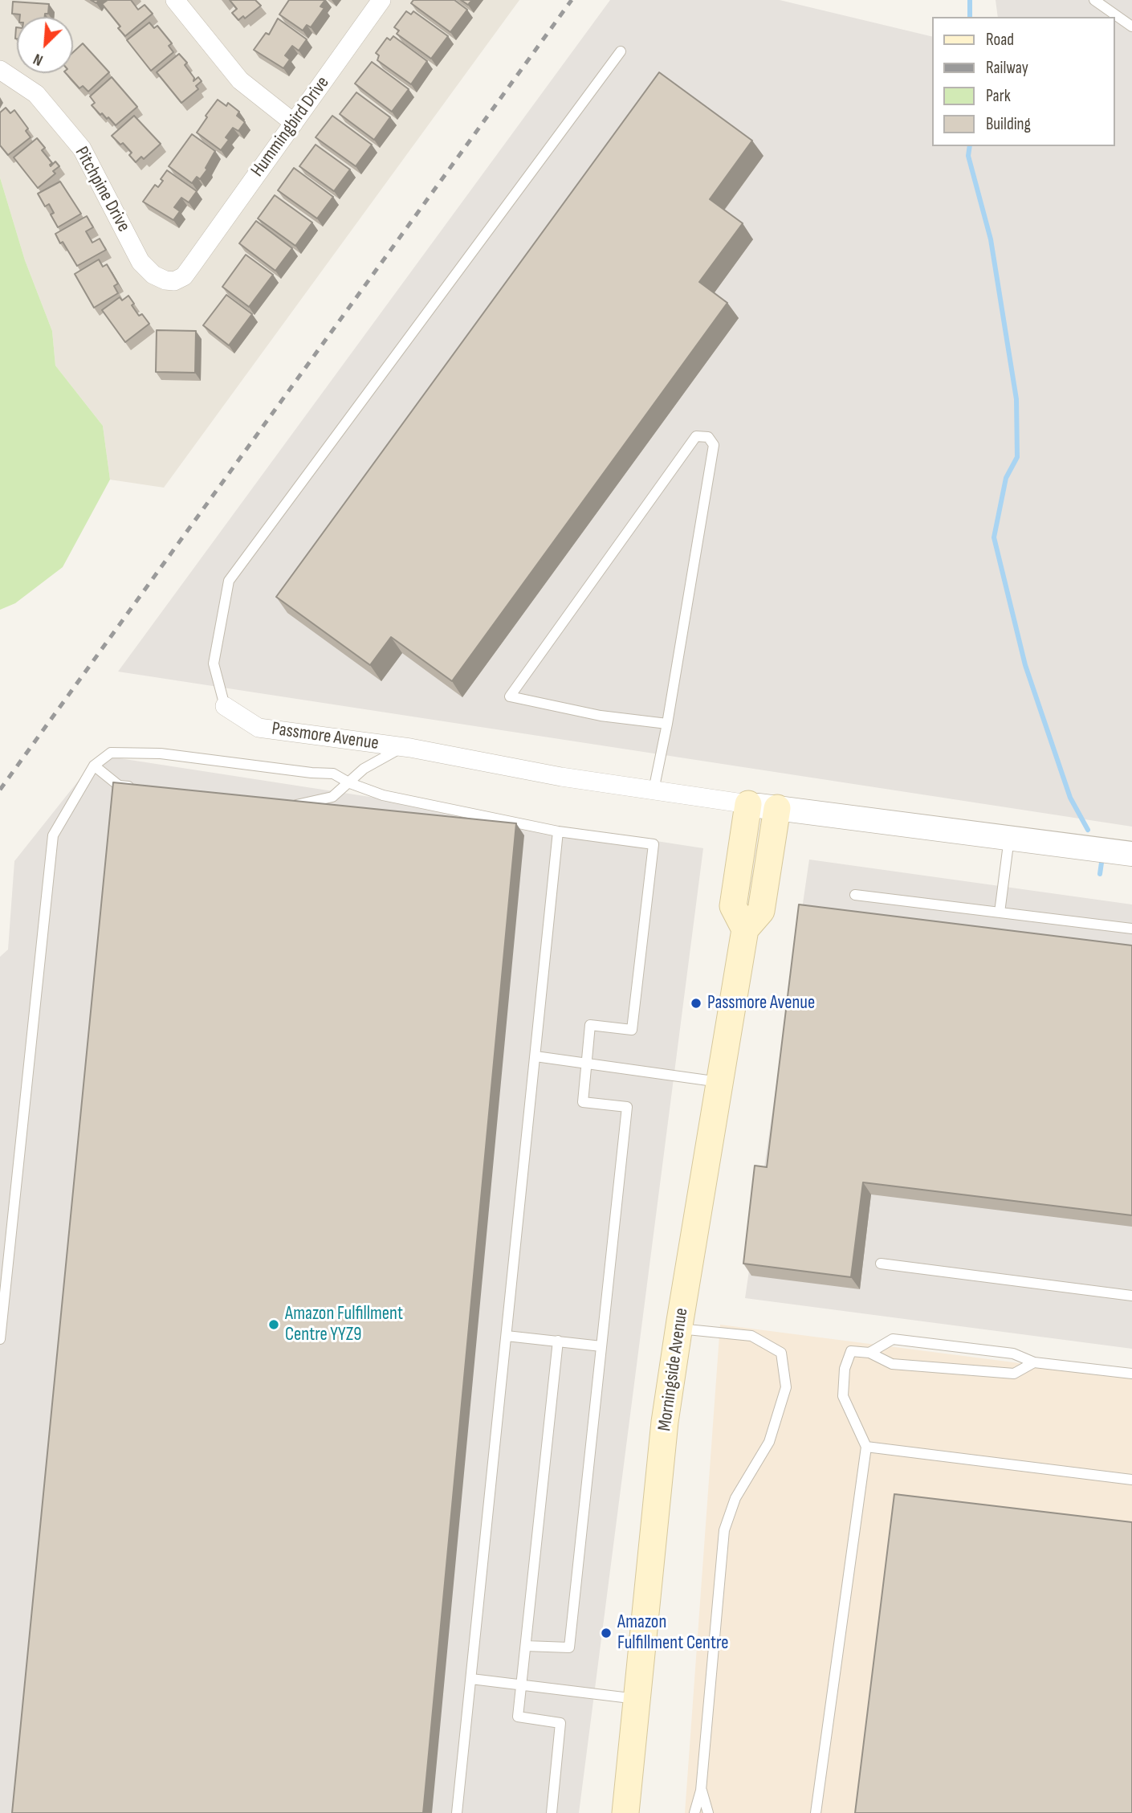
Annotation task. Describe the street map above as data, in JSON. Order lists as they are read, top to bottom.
{
  "streets": {
    "main road": ["Morningside Avenue"],
    "street": ["Hummingbird Drive", "Pitchpine Drive", "Passmore Avenue"]
  },
  "crossings": [
    ["Hummingbird Drive", "Pitchpine Drive"],
    ["Passmore Avenue", "Morningside Avenue"]
  ],
  "places": ["Passmore Avenue", "Amazon Fulfillment Centre YYZ9", "Amazon Fulfillment Centre"],
  "legend": [
    "Road",
    "Railway",
    "Park",
    "Building"
  ],
  "north": "bottom left"
}
